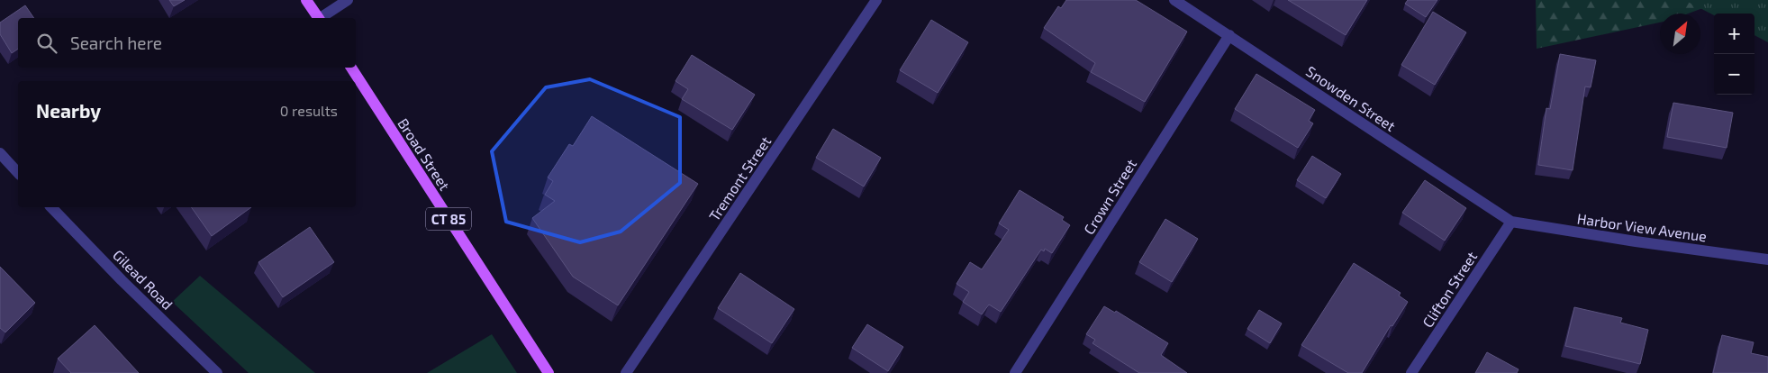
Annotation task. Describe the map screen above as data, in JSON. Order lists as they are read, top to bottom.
{
  "streets": {
    "main road": ["Broad Street", "CT 85"],
    "street": [
      "Snowden Street",
      "Tremont Street",
      "Crown Street",
      "Harbor View Avenue",
      "Gilead Road",
      "Clifton Street"
    ]
  },
  "crossings": [
    ["Snowden Street", "Crown Street"],
    ["Snowden Street", "Harbor View Avenue"],
    ["Snowden Street", "Clifton Street"],
    ["Harbor View Avenue", "Clifton Street"]
  ],
  "north": "top right",
  "page": {
    "map_buttons": ["+", "−"],
    "search": "Search here",
    "heading": ["Nearby", "0 results"]
  }
}
